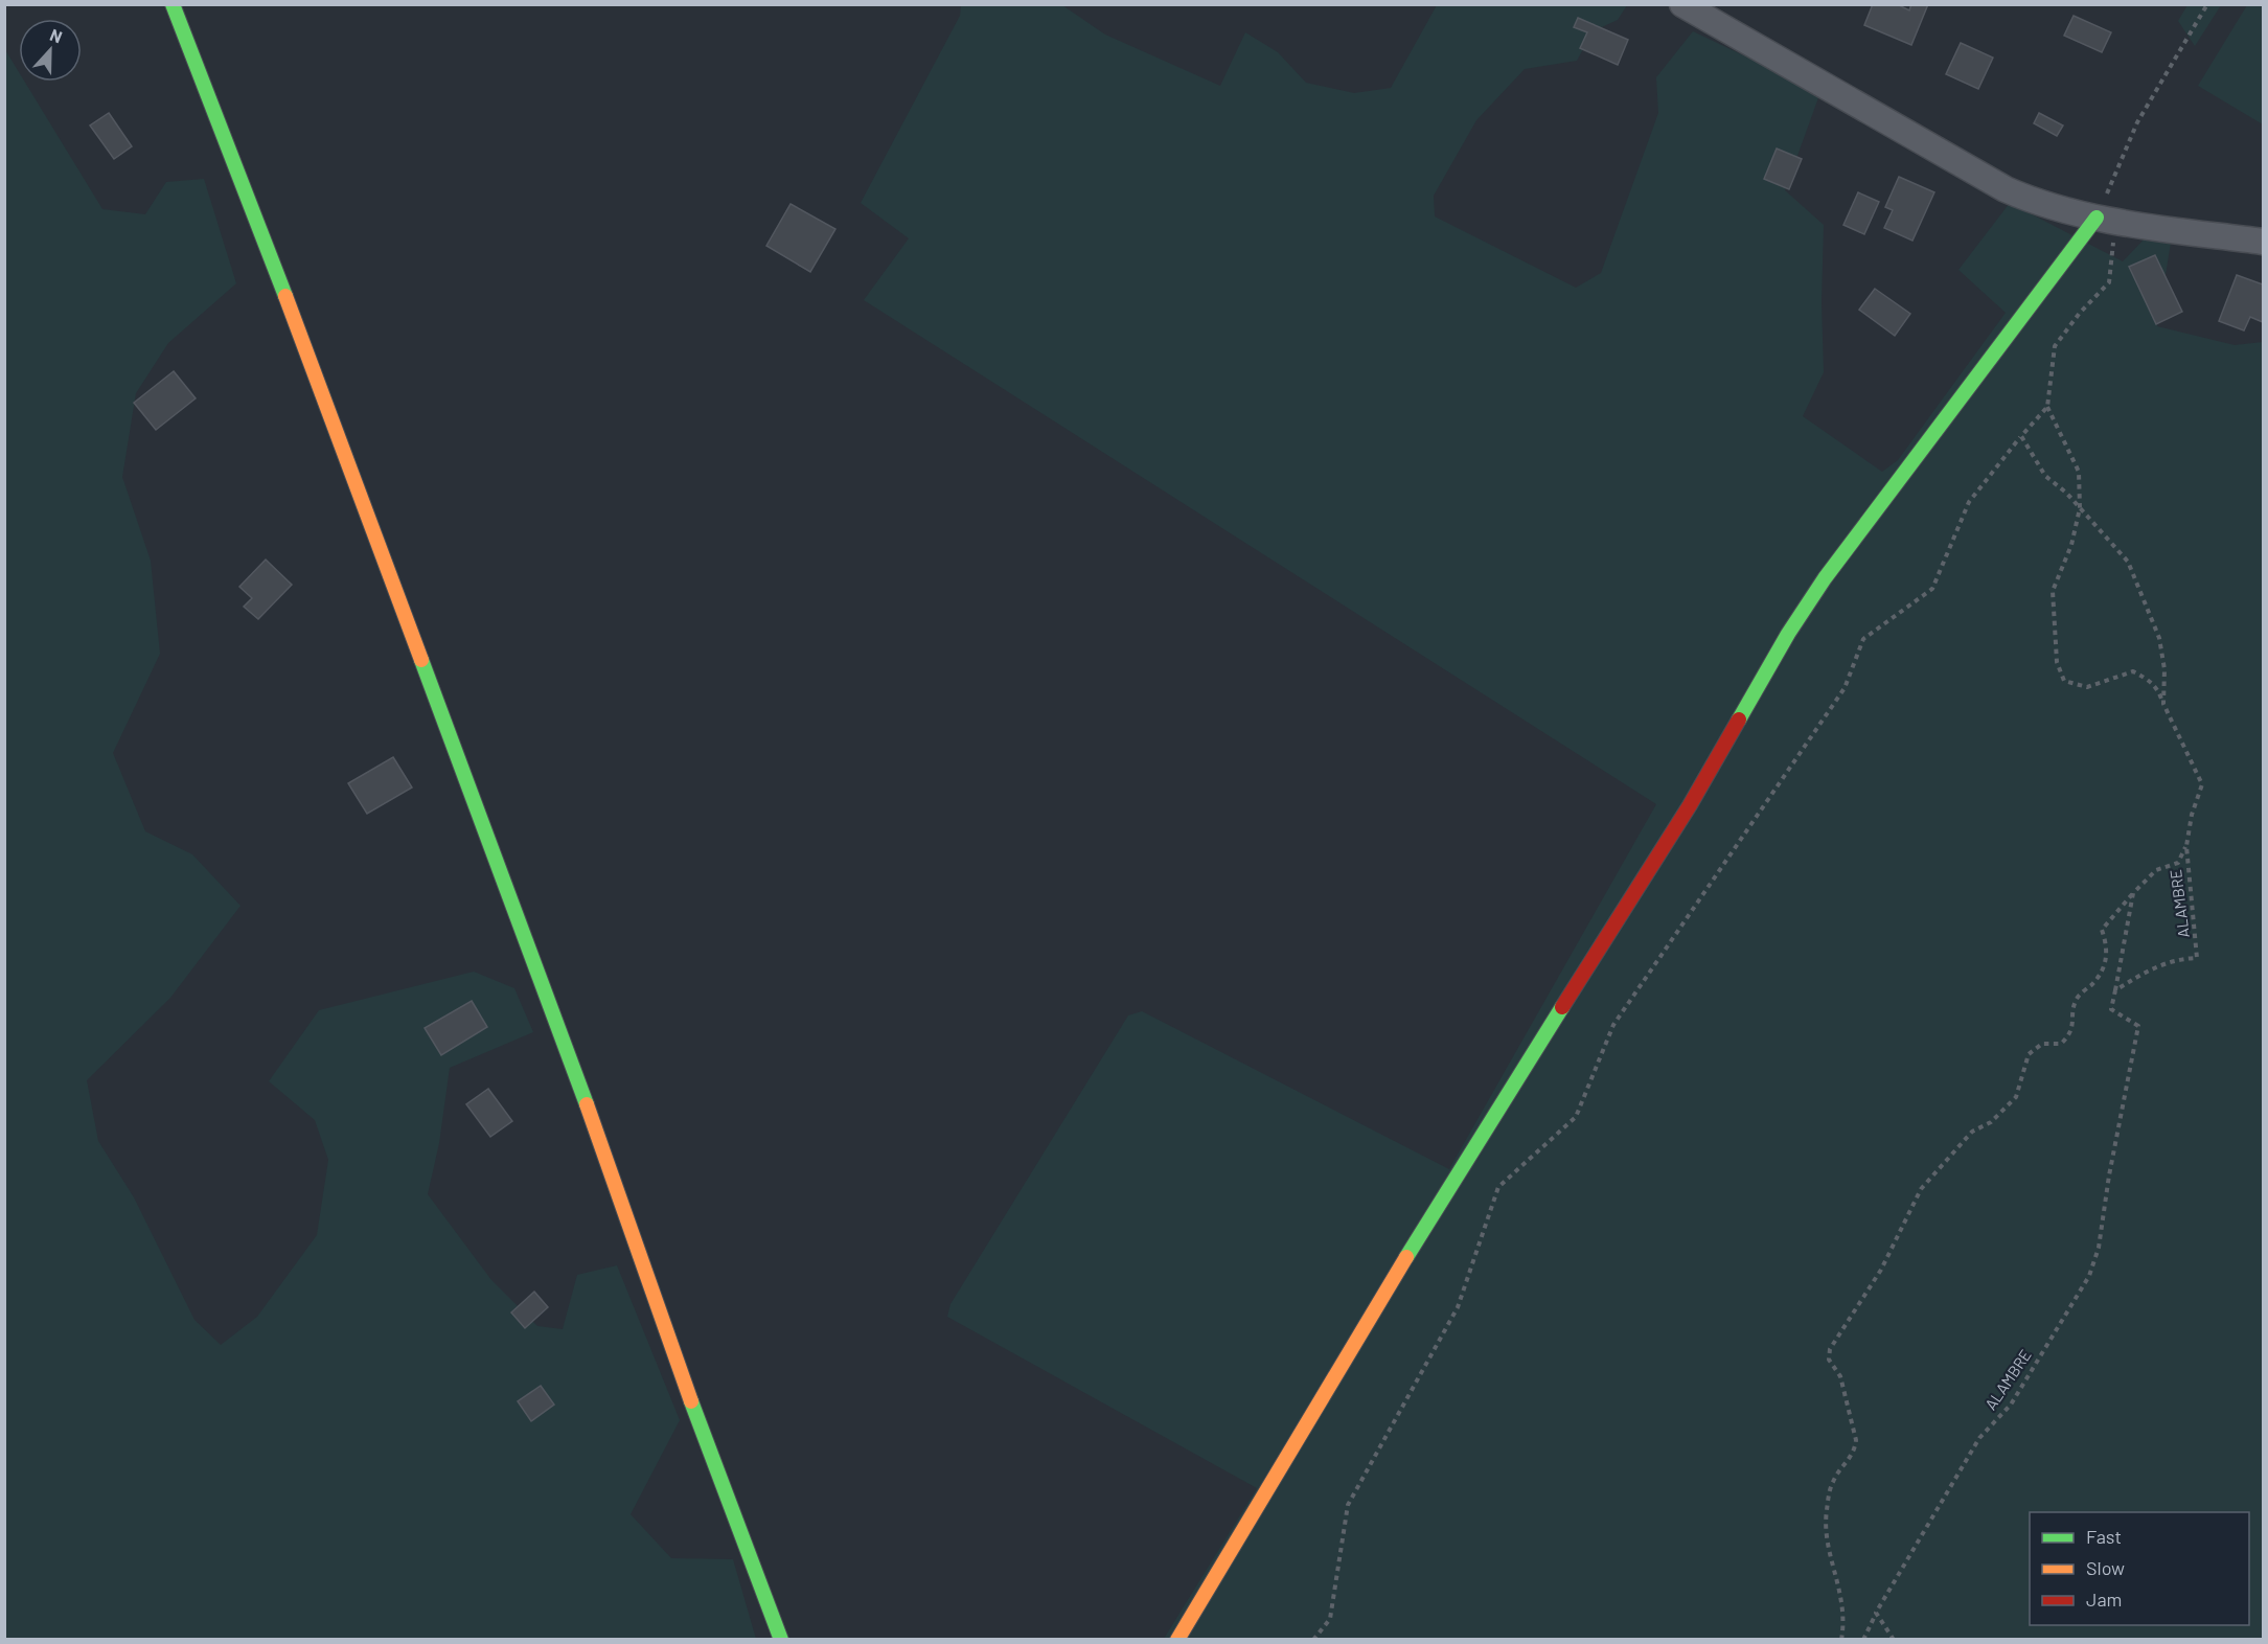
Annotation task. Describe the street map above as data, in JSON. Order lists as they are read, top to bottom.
{
  "streets": {
    "path": ["ALAMBRE"]
  },
  "legend": ["Fast", "Slow", "Jam"],
  "north": "top"
}
